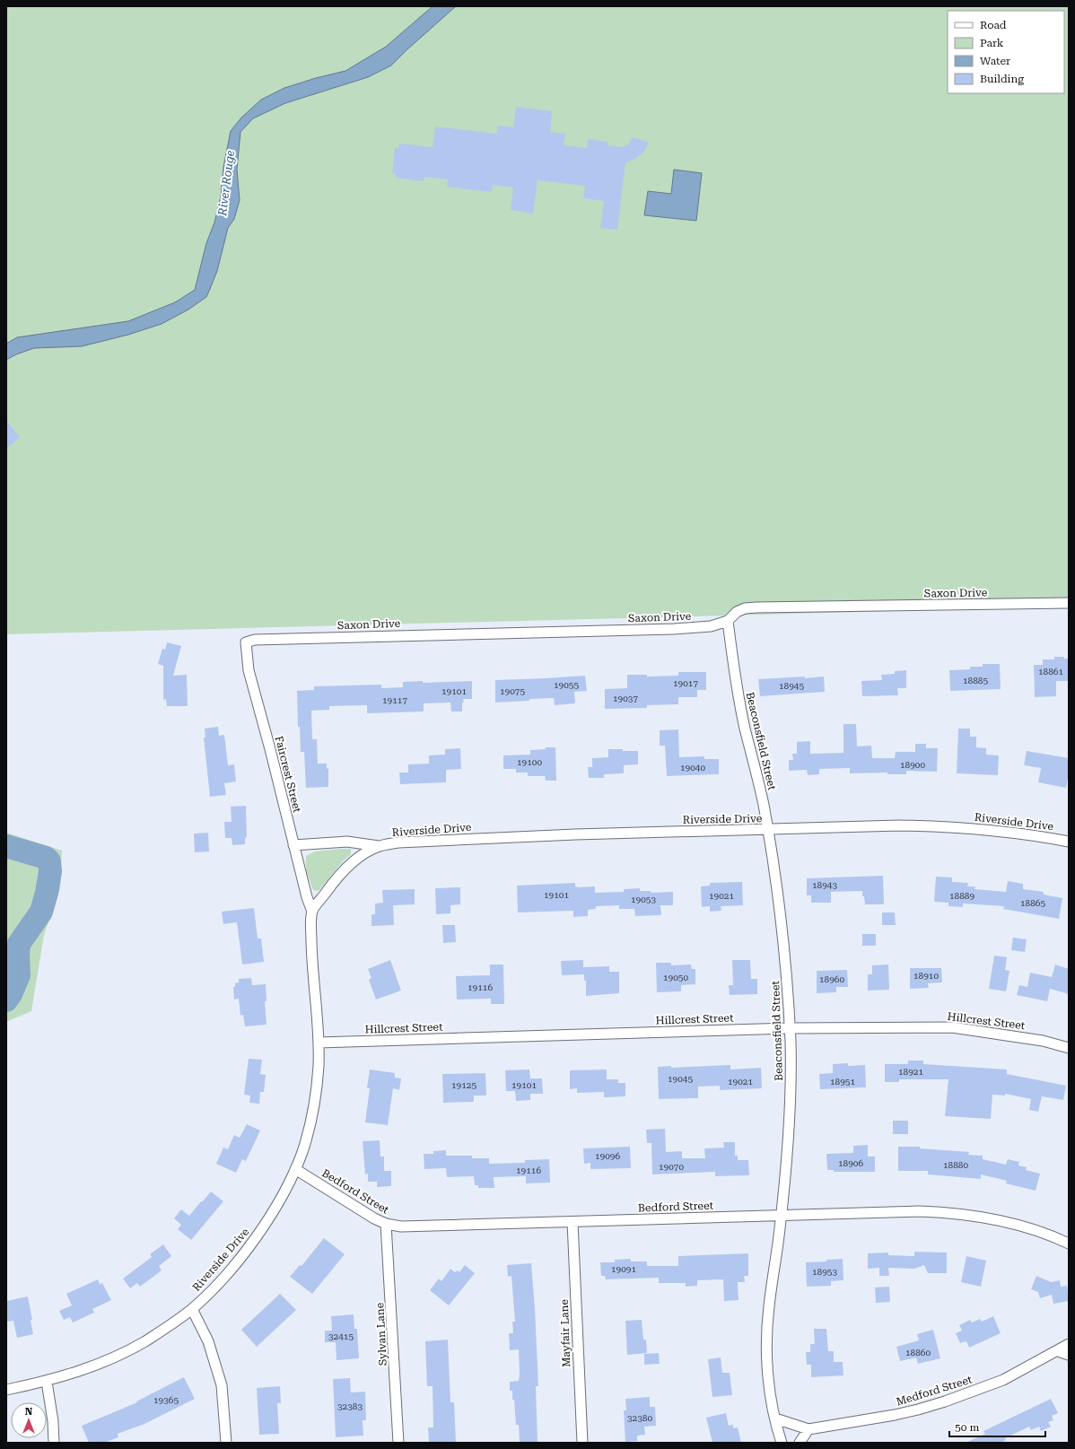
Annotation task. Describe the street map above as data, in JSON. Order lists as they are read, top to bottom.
{
  "streets": {
    "street": [
      "Saxon Drive",
      "Beaconsfield Street",
      "Faircrest Street",
      "Riverside Drive",
      "Hillcrest Street",
      "Bedford Street",
      "Mayfair Lane",
      "Sylvan Lane",
      "Medford Street"
    ]
  },
  "crossings": [
    ["Saxon Drive", "Beaconsfield Street"],
    ["Saxon Drive", "Faircrest Street"],
    ["Beaconsfield Street", "Riverside Drive"],
    ["Beaconsfield Street", "Hillcrest Street"],
    ["Beaconsfield Street", "Bedford Street"],
    ["Beaconsfield Street", "Medford Street"],
    ["Faircrest Street", "Riverside Drive"],
    ["Riverside Drive", "Hillcrest Street"],
    ["Riverside Drive", "Bedford Street"],
    ["Bedford Street", "Mayfair Lane"],
    ["Bedford Street", "Sylvan Lane"]
  ],
  "water": ["River Rouge"],
  "house_numbers": [
    "18861",
    "18885",
    "19017",
    "19055",
    "18945",
    "19101",
    "19075",
    "19037",
    "19117",
    "19100",
    "18900",
    "19040",
    "18943",
    "19101",
    "19021",
    "18889",
    "19053",
    "18865",
    "18910",
    "19050",
    "18960",
    "19116",
    "18921",
    "19045",
    "19021",
    "18951",
    "19125",
    "19101",
    "19096",
    "18906",
    "18880",
    "19070",
    "19116",
    "19091",
    "18953",
    "32415",
    "18860",
    "19365",
    "32383",
    "32380"
  ],
  "legend": [
    "Road",
    "Park",
    "Water",
    "Building"
  ],
  "scale_bar": "50 m",
  "north": "top"
}
